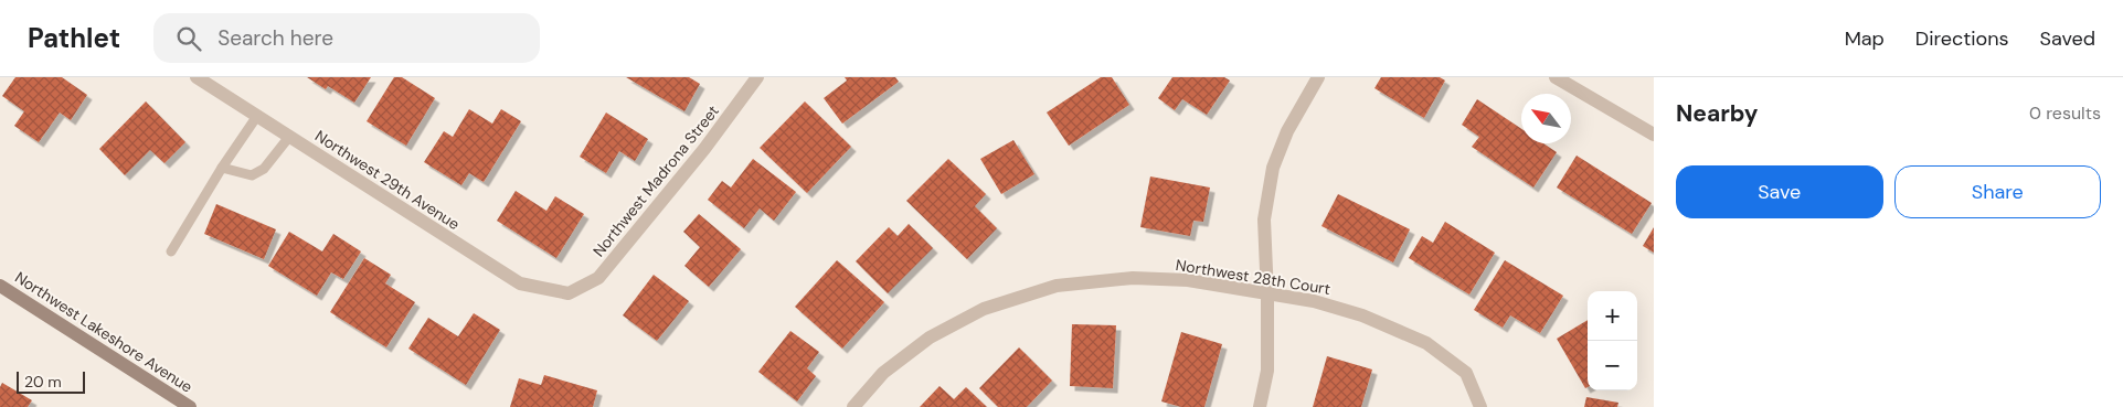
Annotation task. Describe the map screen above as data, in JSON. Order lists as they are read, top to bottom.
{
  "streets": {
    "main road": ["Northwest Lakeshore Avenue"],
    "street": ["Northwest 29th Avenue", "Northwest Madrona Street", "Northwest 28th Court"]
  },
  "crossings": [
    ["Northwest 29th Avenue", "Northwest Madrona Street"]
  ],
  "scale_bar": "20 m",
  "north": "top left",
  "page": {
    "header": "Pathlet",
    "search": "Search here",
    "nav": ["Map", "Directions", "Saved"],
    "heading": ["Nearby", "0 results"],
    "buttons": ["Save", "Share"],
    "map_buttons": ["+", "−"],
    "scale": "20 m"
  }
}
